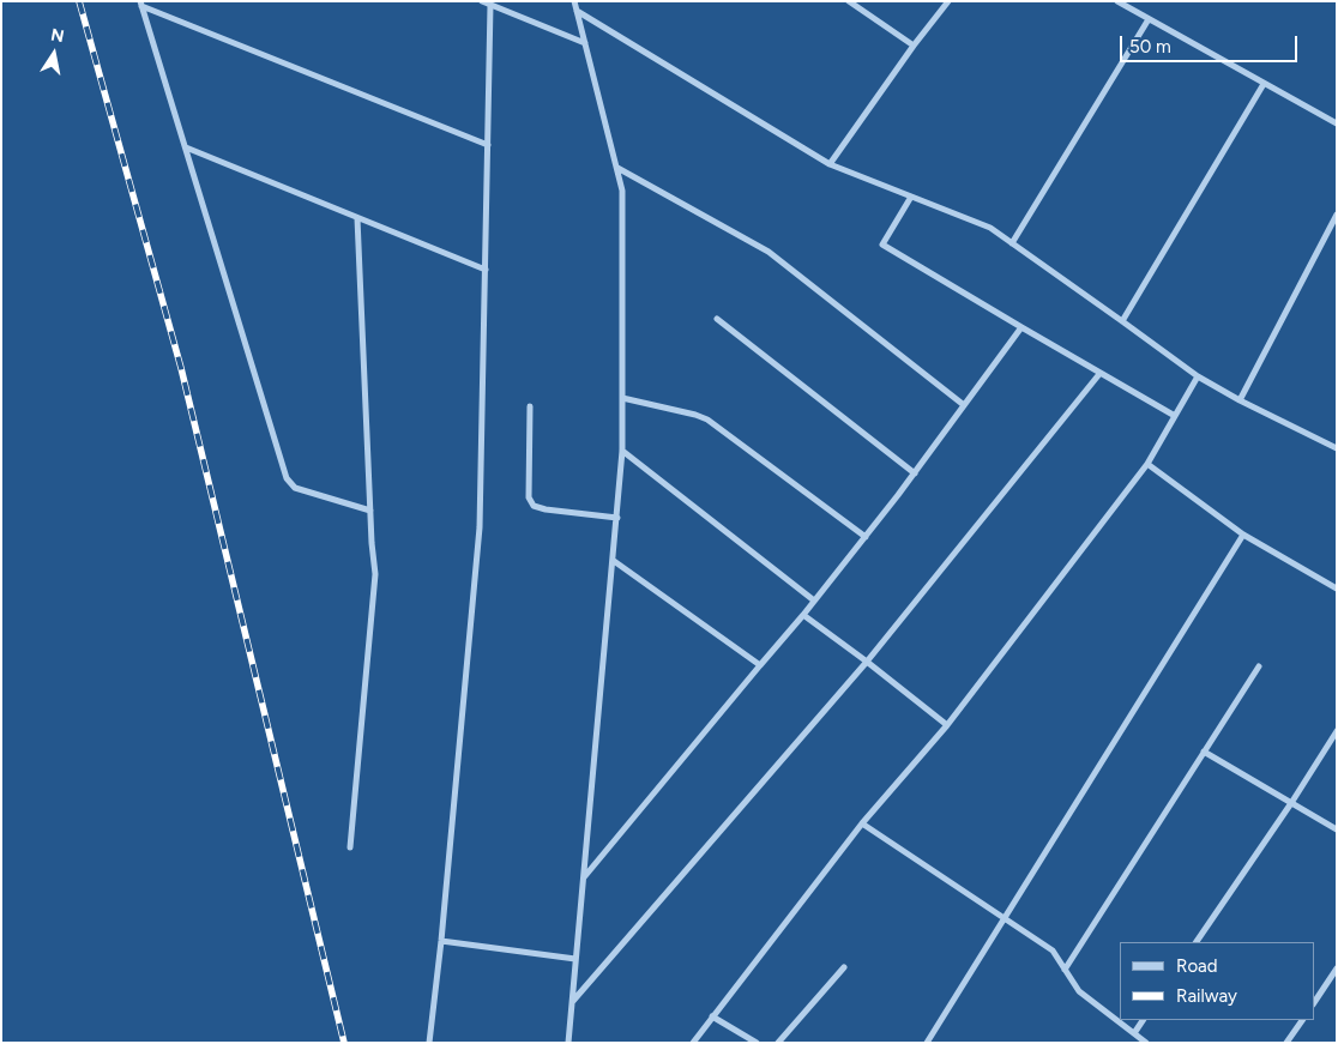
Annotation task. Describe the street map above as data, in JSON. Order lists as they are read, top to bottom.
{
  "legend": ["Road", "Railway"],
  "scale_bar": "50 m",
  "north": "top"
}
